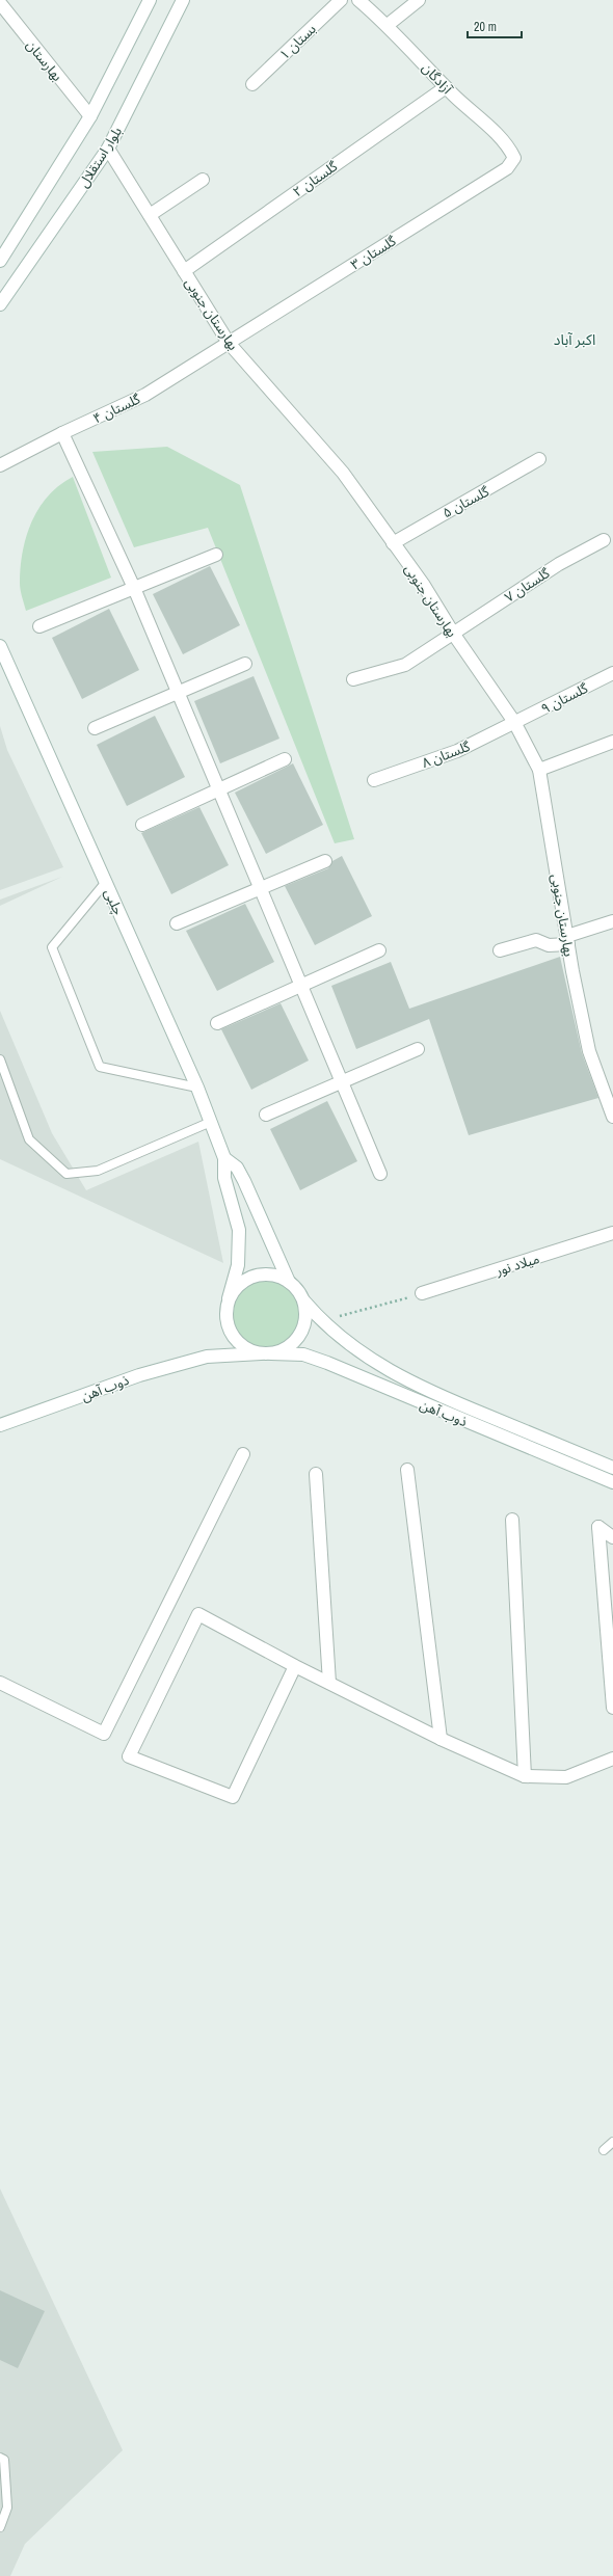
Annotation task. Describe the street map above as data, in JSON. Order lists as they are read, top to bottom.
{
  "streets": {
    "street": [
      "بستان ۱",
      "بهارستان",
      "آزادگان",
      "بلوار استقلال",
      "گلستان ۲",
      "گلستان ۳",
      "بهارستان جنوبی",
      "گلستان ۴",
      "گلستان ۵",
      "گلستان ۷",
      "گلستان ۹",
      "گلستان ۸",
      "چلبی",
      "میلاد نور",
      "ذوب آهن"
    ]
  },
  "crossings": [
    ["آزادگان", "گلستان ۲"],
    ["آزادگان", "گلستان ۳"],
    ["بلوار استقلال", "بهارستان جنوبی"],
    ["گلستان ۲", "بهارستان جنوبی"],
    ["گلستان ۳", "بهارستان جنوبی"],
    ["گلستان ۳", "گلستان ۴"],
    ["بهارستان جنوبی", "گلستان ۴"],
    ["بهارستان جنوبی", "گلستان ۵"],
    ["بهارستان جنوبی", "گلستان ۷"],
    ["بهارستان جنوبی", "گلستان ۹"],
    ["بهارستان جنوبی", "گلستان ۸"],
    ["گلستان ۹", "گلستان ۸"]
  ],
  "districts": ["اکبر آباد"],
  "scale_bar": "20 m"
}
